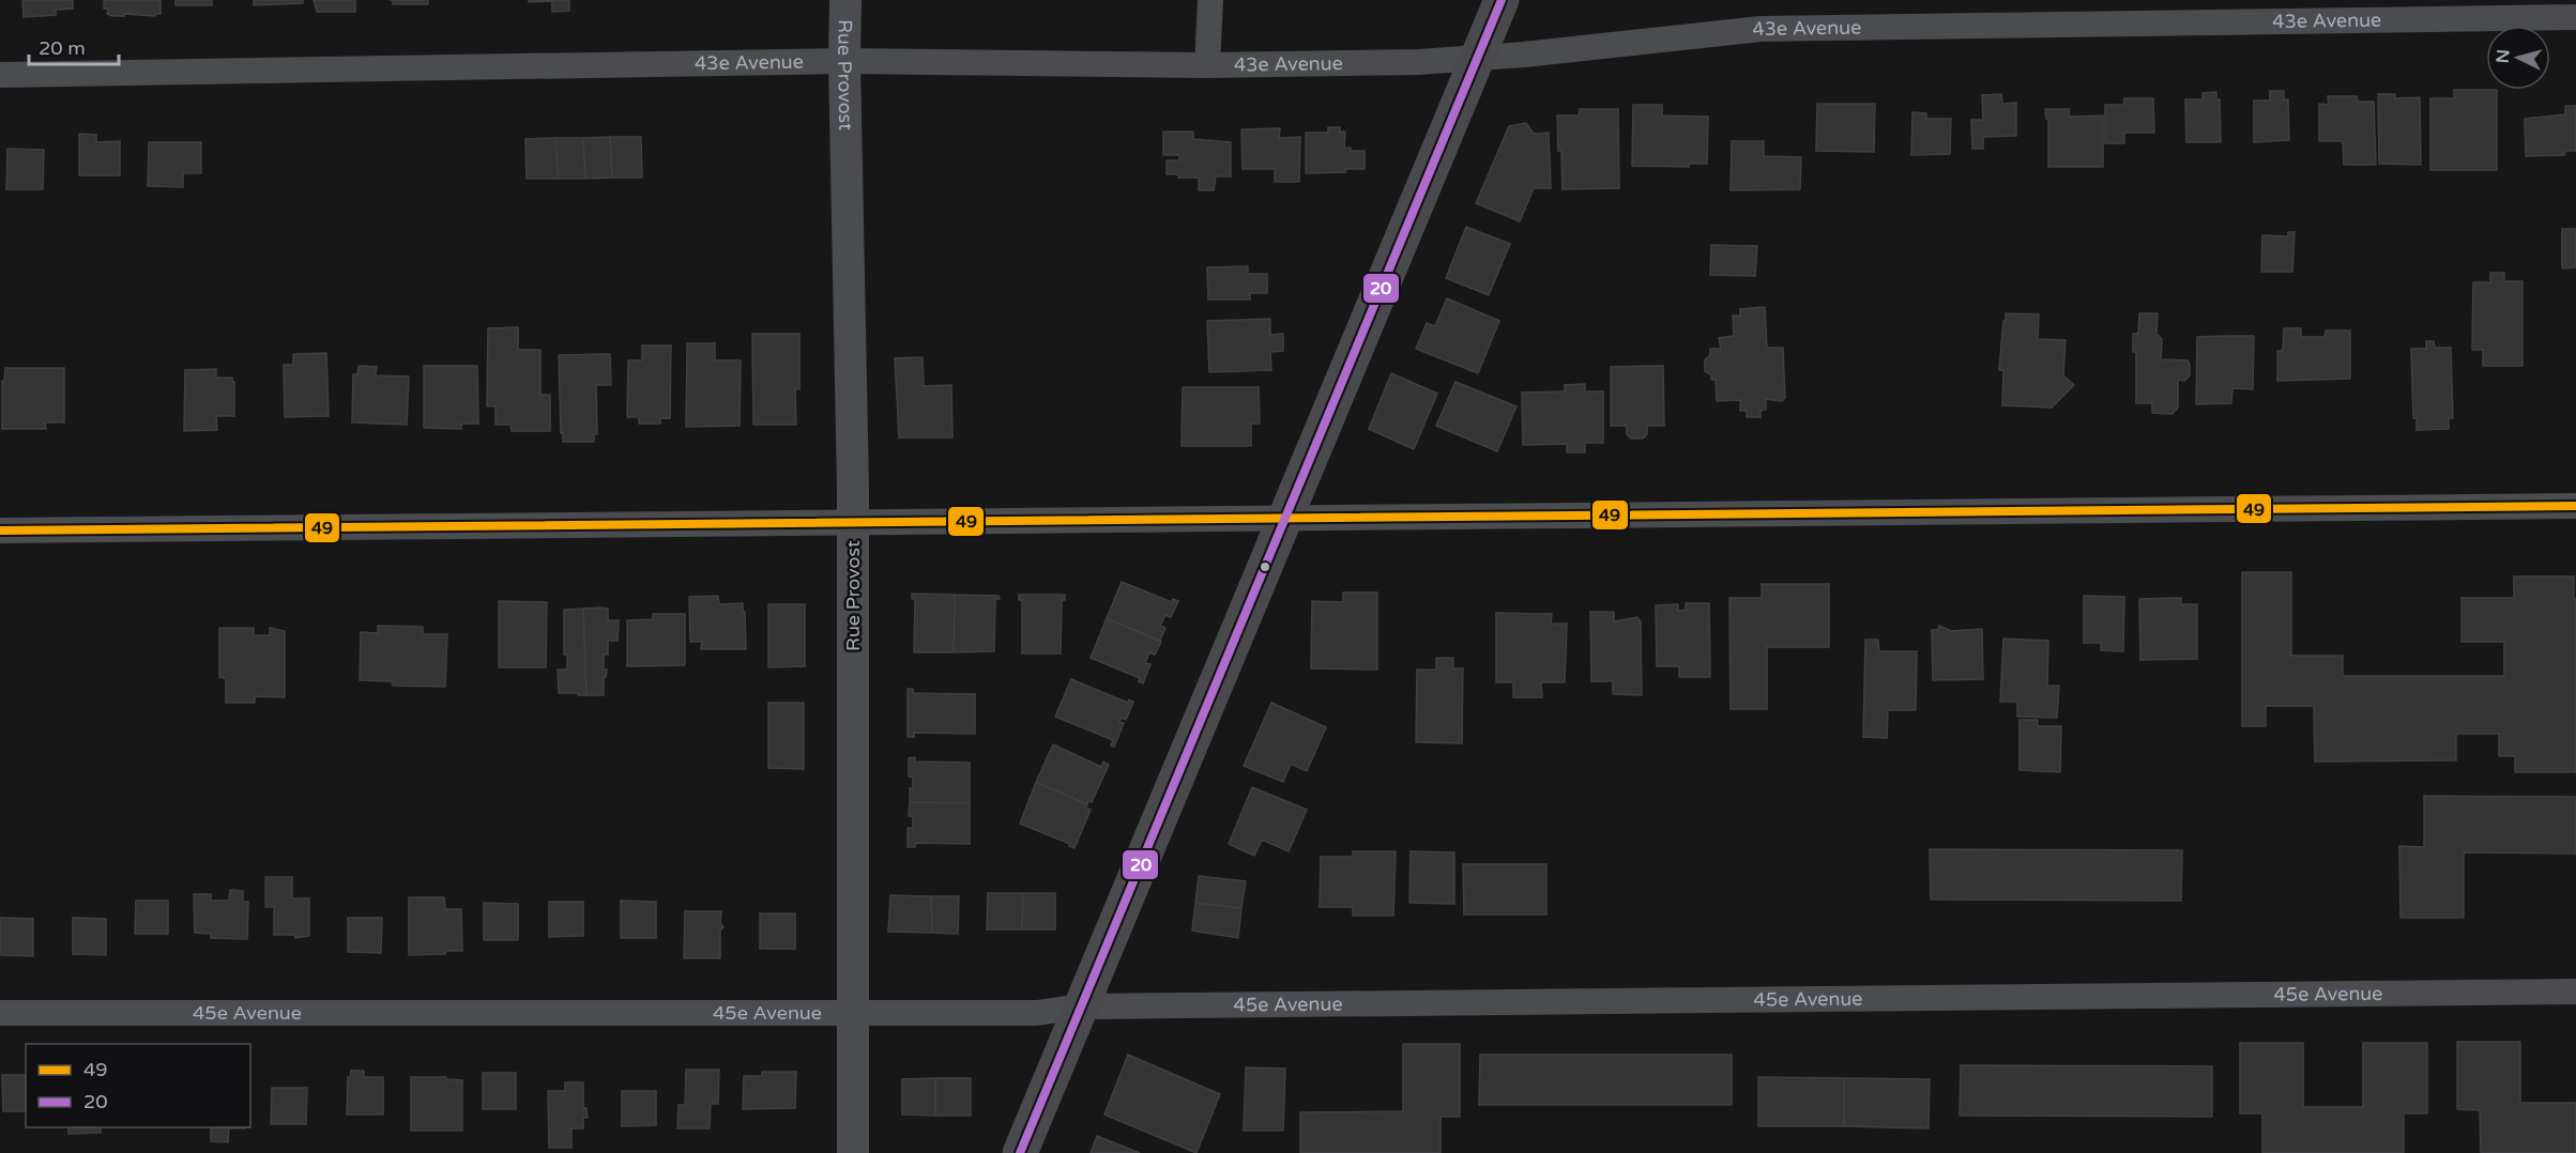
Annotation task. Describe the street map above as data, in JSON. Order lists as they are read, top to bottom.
{
  "streets": {
    "street": ["43e Avenue", "Rue Provost", "45e Avenue"]
  },
  "crossings": [
    ["43e Avenue", "Rue Provost"],
    ["Rue Provost", "45e Avenue"]
  ],
  "lines": ["transit line 20", "transit line 49"],
  "legend": ["49", "20"],
  "scale_bar": "20 m",
  "north": "left"
}
